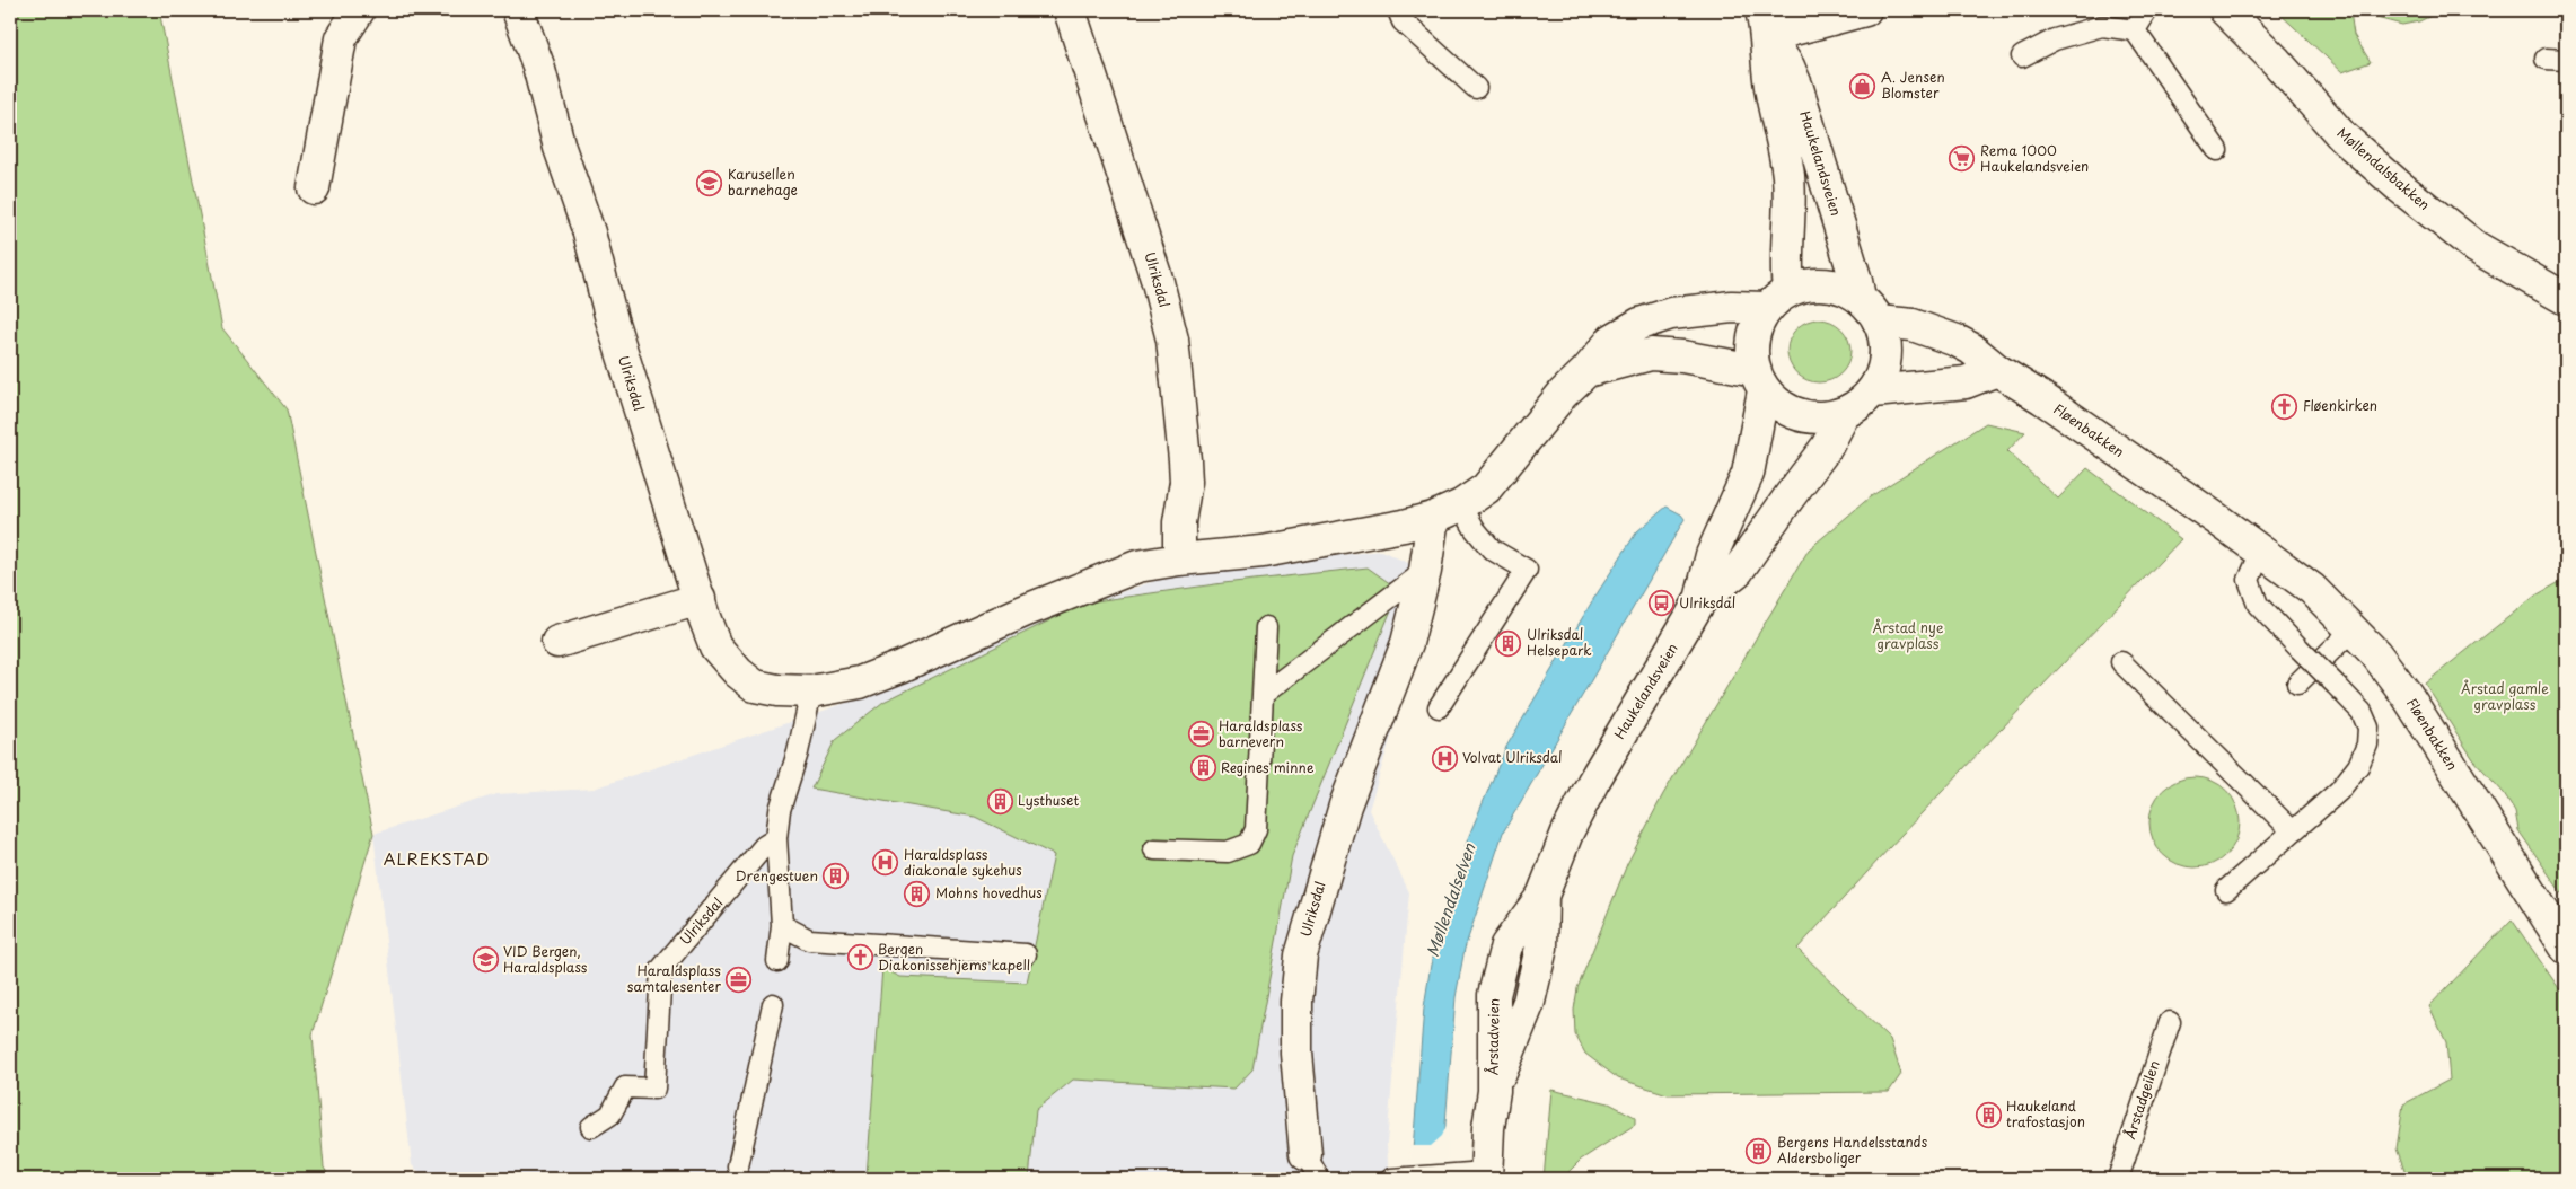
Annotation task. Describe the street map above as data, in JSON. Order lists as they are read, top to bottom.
{
  "streets": {
    "street": [
      "Haukelandsveien",
      "Møllendalsbakken",
      "Ulriksdal",
      "Fløenbakken",
      "Årstadveien"
    ],
    "lane": ["Årstadgeilen"]
  },
  "crossings": [
    ["Haukelandsveien", "Ulriksdal"],
    ["Haukelandsveien", "Fløenbakken"],
    ["Haukelandsveien", "Årstadveien"],
    ["Ulriksdal", "Fløenbakken"]
  ],
  "districts": ["ALREKSTAD"],
  "water": ["Møllendalselven"],
  "parks": ["Årstad nye gravplass", "Årstad gamle gravplass"],
  "places": {
    "shop": ["A. Jensen Blomster"],
    "supermarket": ["Rema 1000 Haukelandsveien"],
    "school or university": ["Karusellen barnehage", "VID Bergen, Haraldsplass"],
    "church": ["Fløenkirken", "Bergen Diakonissehjems kapell"],
    "bus stop": ["Ulriksdal"],
    "building": [
      "Ulriksdal Helsepark",
      "Regines minne",
      "Lysthuset",
      "Drengestuen",
      "Mohns hovedhus",
      "Haukeland trafostasjon",
      "Bergens Handelsstands Aldersboliger"
    ],
    "office": ["Haraldsplass barnevern", "Haraldsplass samtalesenter"],
    "hospital": ["Volvat Ulriksdal", "Haraldsplass diakonale sykehus"]
  }
}
